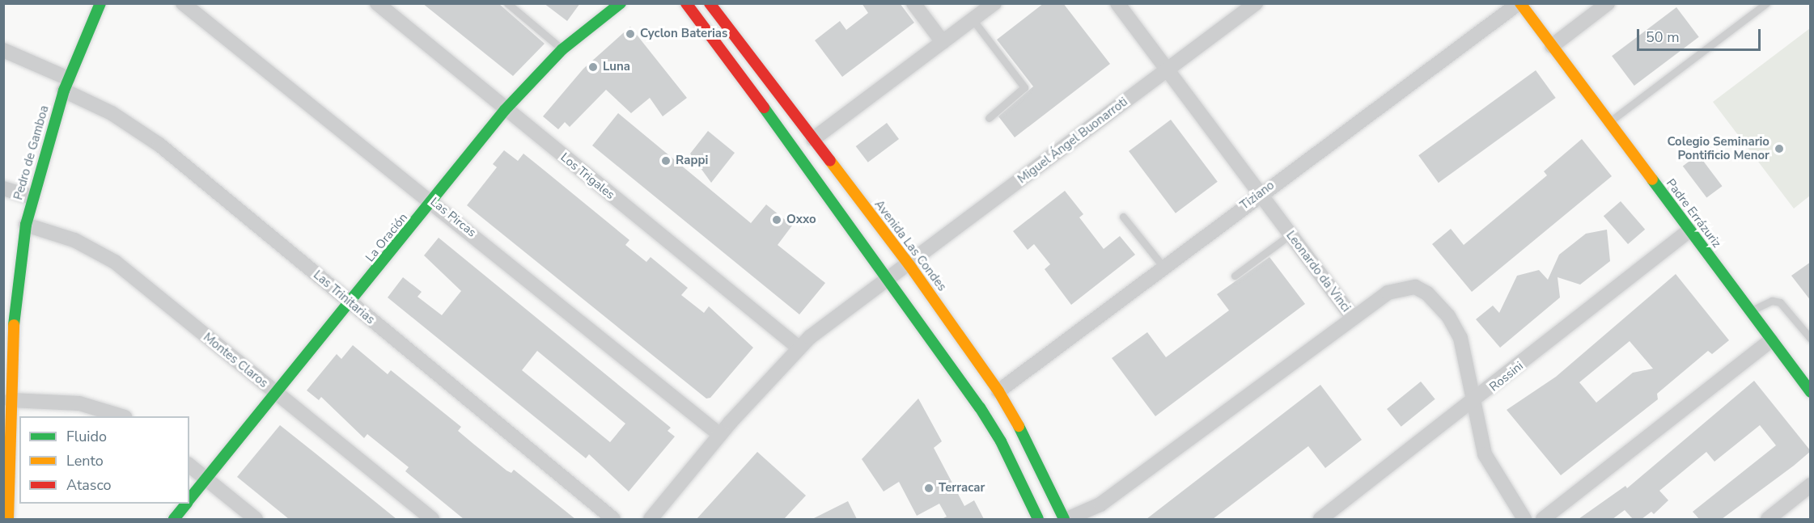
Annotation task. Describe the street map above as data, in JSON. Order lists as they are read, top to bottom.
{
  "streets": {
    "main road": [
      "Pedro de Gamboa",
      "Padre Errázuriz",
      "La Oración",
      "Avenida Las Condes"
    ],
    "street": [
      "Miguel Ángel Buonarroti",
      "Los Trigales",
      "Tiziano",
      "Las Pircas",
      "Leonardo da Vinci",
      "Las Trinitarias",
      "Montes Claros",
      "Rossini"
    ]
  },
  "crossings": [
    ["Miguel Ángel Buonarroti", "Los Trigales"],
    ["Miguel Ángel Buonarroti", "Las Pircas"],
    ["Miguel Ángel Buonarroti", "Avenida Las Condes"],
    ["Miguel Ángel Buonarroti", "Leonardo da Vinci"],
    ["Pedro de Gamboa", "Las Trinitarias"],
    ["Pedro de Gamboa", "Montes Claros"],
    ["Los Trigales", "La Oración"],
    ["Tiziano", "Padre Errázuriz"],
    ["Tiziano", "Avenida Las Condes"],
    ["Tiziano", "Leonardo da Vinci"],
    ["Padre Errázuriz", "Rossini"],
    ["Las Pircas", "La Oración"],
    ["La Oración", "Las Trinitarias"],
    ["La Oración", "Montes Claros"],
    ["Leonardo da Vinci", "Rossini"]
  ],
  "places": [
    "Cyclon Baterias",
    "Luna",
    "Colegio Seminario Pontificio Menor",
    "Rappi",
    "Oxxo",
    "Terracar"
  ],
  "legend": ["Fluido", "Lento", "Atasco"],
  "scale_bar": "50 m"
}
